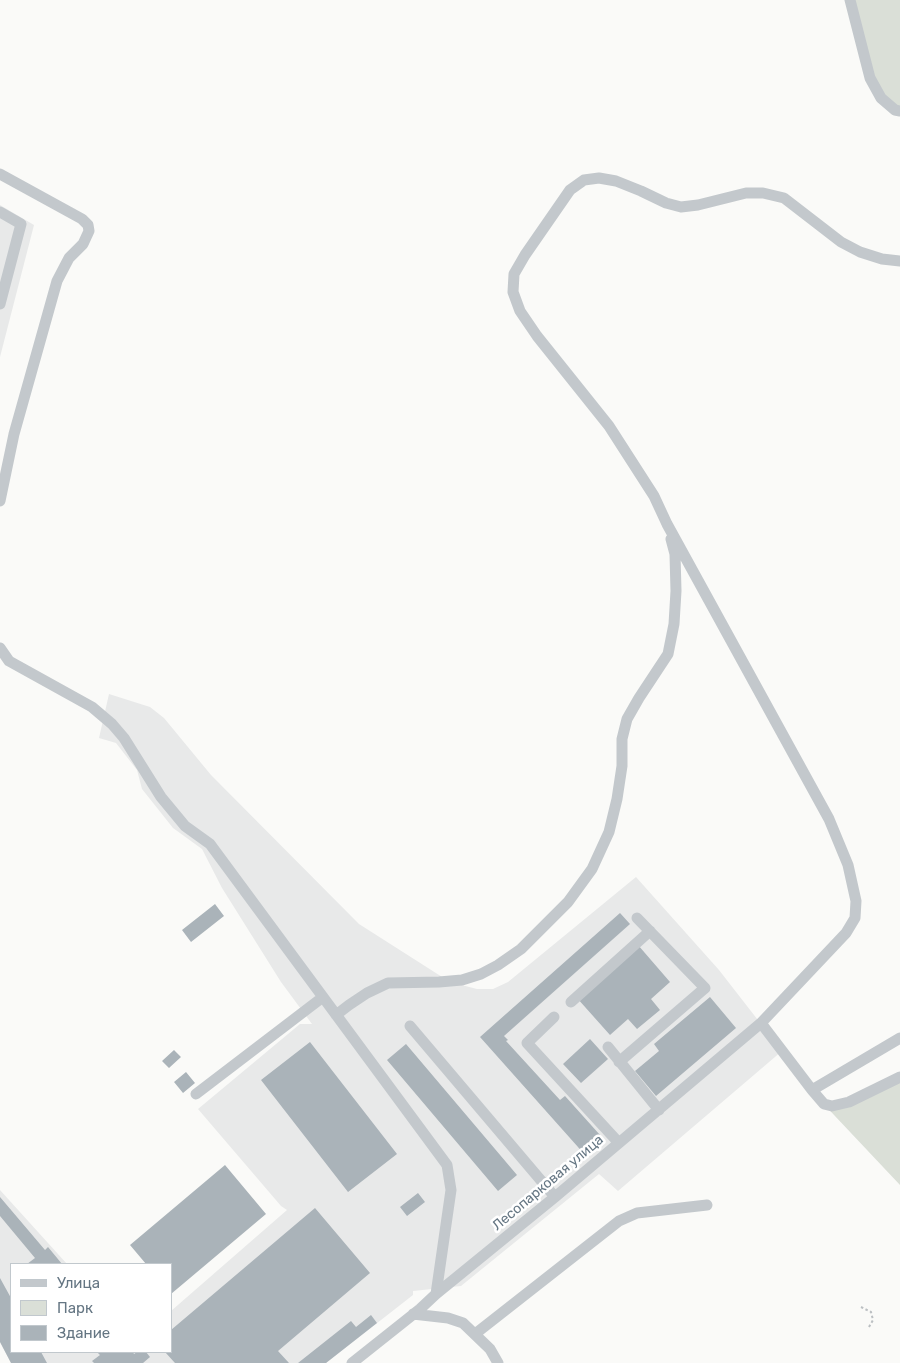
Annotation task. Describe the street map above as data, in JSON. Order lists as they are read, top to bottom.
{
  "streets": {
    "street": ["Лесопарковая улица"]
  },
  "legend": ["Улица", "Парк", "Здание"]
}
